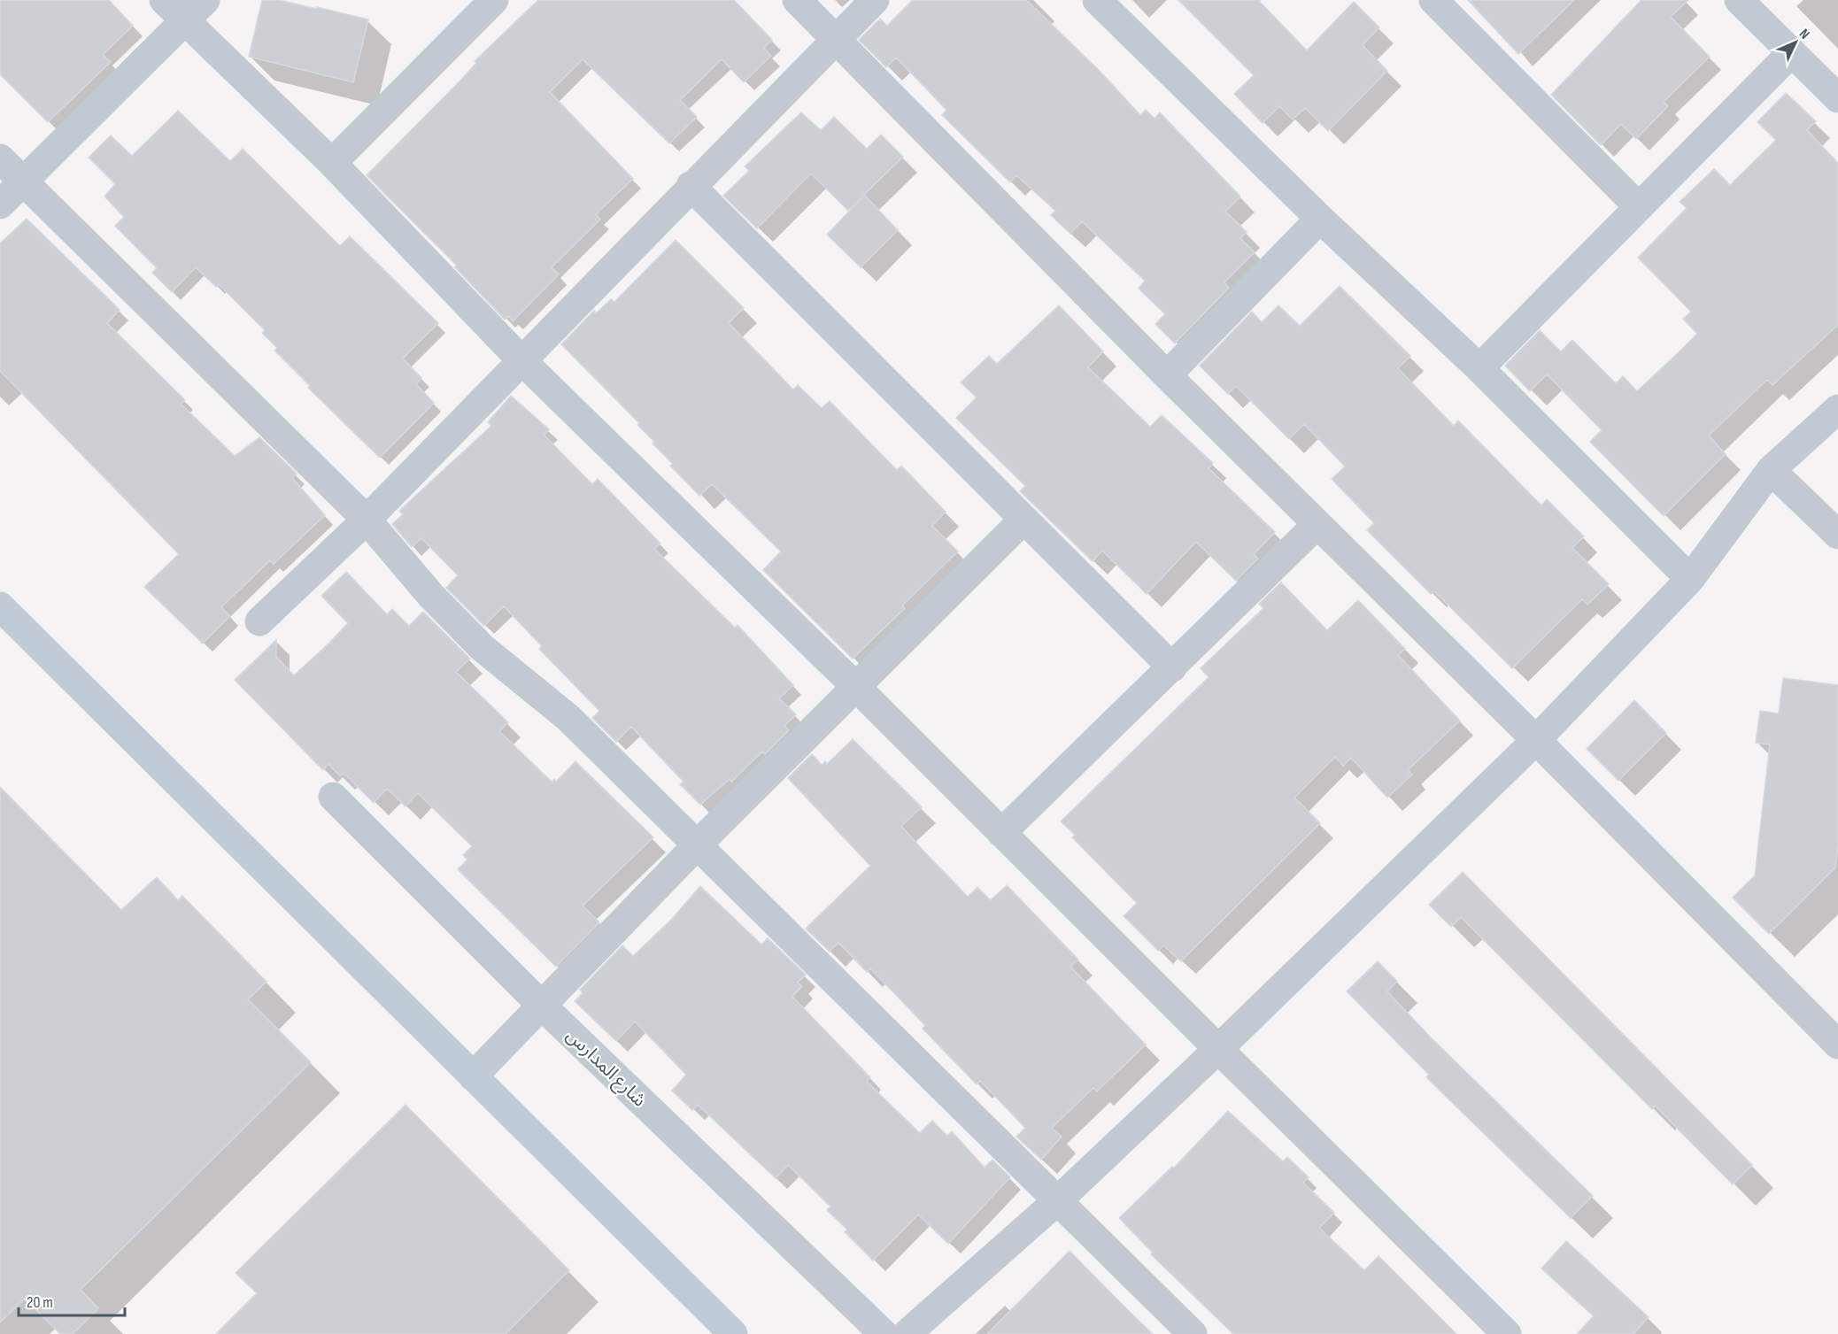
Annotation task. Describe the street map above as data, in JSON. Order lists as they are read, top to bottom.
{
  "streets": {
    "street": ["شارع المدارس"]
  },
  "scale_bar": "20 m",
  "north": "top right"
}
